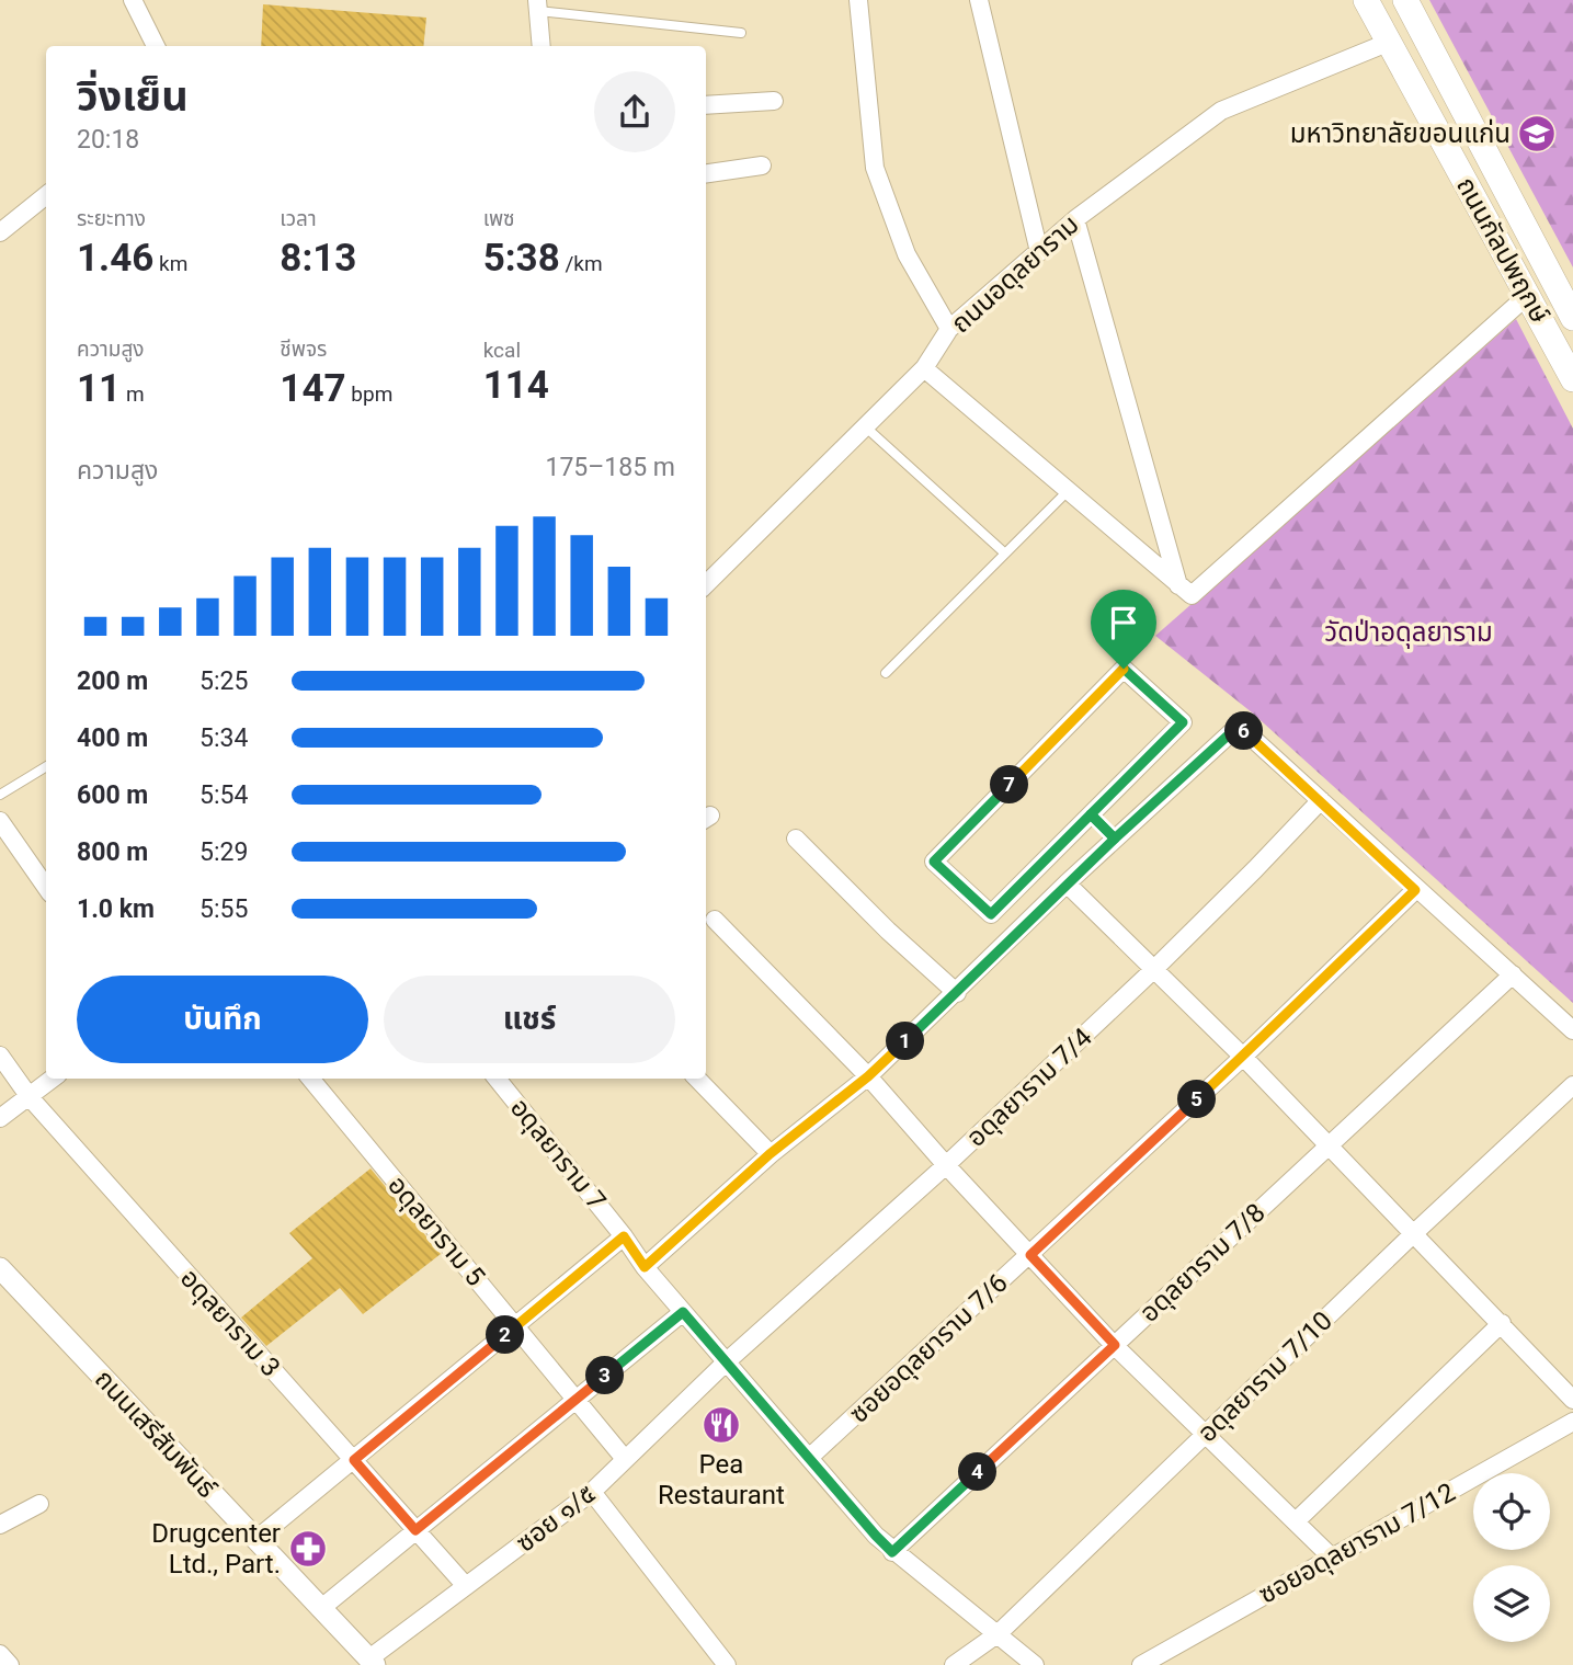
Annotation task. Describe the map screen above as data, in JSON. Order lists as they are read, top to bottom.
{
  "streets": {
    "main road": ["ถนนกัลปพฤกษ์"],
    "street": [
      "ถนนอดุลยาราม",
      "อดุลยาราม 7/4",
      "อดุลยาราม 7",
      "อดุลยาราม 5",
      "อดุลยาราม 7/8",
      "อดุลยาราม 3",
      "ซอยอดุลยาราม 7/6",
      "อดุลยาราม 7/10",
      "ถนนเสรีสัมพันธ์",
      "ซอย ๑/๕",
      "ซอยอดุลยาราม 7/12"
    ]
  },
  "crossings": [
    ["ถนนกัลปพฤกษ์", "ถนนอดุลยาราม"],
    ["อดุลยาราม 7/4", "อดุลยาราม 7"],
    ["อดุลยาราม 7/4", "ซอย ๑/๕"],
    ["อดุลยาราม 7", "อดุลยาราม 7/8"],
    ["อดุลยาราม 7", "ซอยอดุลยาราม 7/6"],
    ["อดุลยาราม 7", "อดุลยาราม 7/10"],
    ["อดุลยาราม 7", "ซอย ๑/๕"],
    ["อดุลยาราม 5", "ซอย ๑/๕"],
    ["อดุลยาราม 3", "ซอย ๑/๕"],
    ["ถนนเสรีสัมพันธ์", "ซอย ๑/๕"]
  ],
  "parks": ["วัดป่าอดุลยาราม"],
  "places": {
    "school or university": ["มหาวิทยาลัยขอนแก่น"],
    "restaurant": ["Pea Restaurant"],
    "pharmacy": ["Drugcenter Ltd., Part."]
  },
  "page": {
    "heading": ["วิ่งเย็น", "20:18"],
    "stats": [
      ["ระยะทาง", "1.46 km"],
      ["เวลา", "8:13"],
      ["เพซ", "5:38 /km"],
      ["ความสูง", "11 m"],
      ["ชีพจร", "147 bpm"],
      ["kcal", "114"]
    ],
    "chart": ["ความสูง", "175–185 m"],
    "list": [
      {
        "name": "200 m",
        "note": "5:25"
      },
      {
        "name": "400 m",
        "note": "5:34"
      },
      {
        "name": "600 m",
        "note": "5:54"
      },
      {
        "name": "800 m",
        "note": "5:29"
      },
      {
        "name": "1.0 km",
        "note": "5:55"
      }
    ],
    "pins": [
      "6",
      "7",
      "1",
      "5",
      "2",
      "3",
      "4"
    ],
    "buttons": ["บันทึก", "แชร์"]
  }
}
